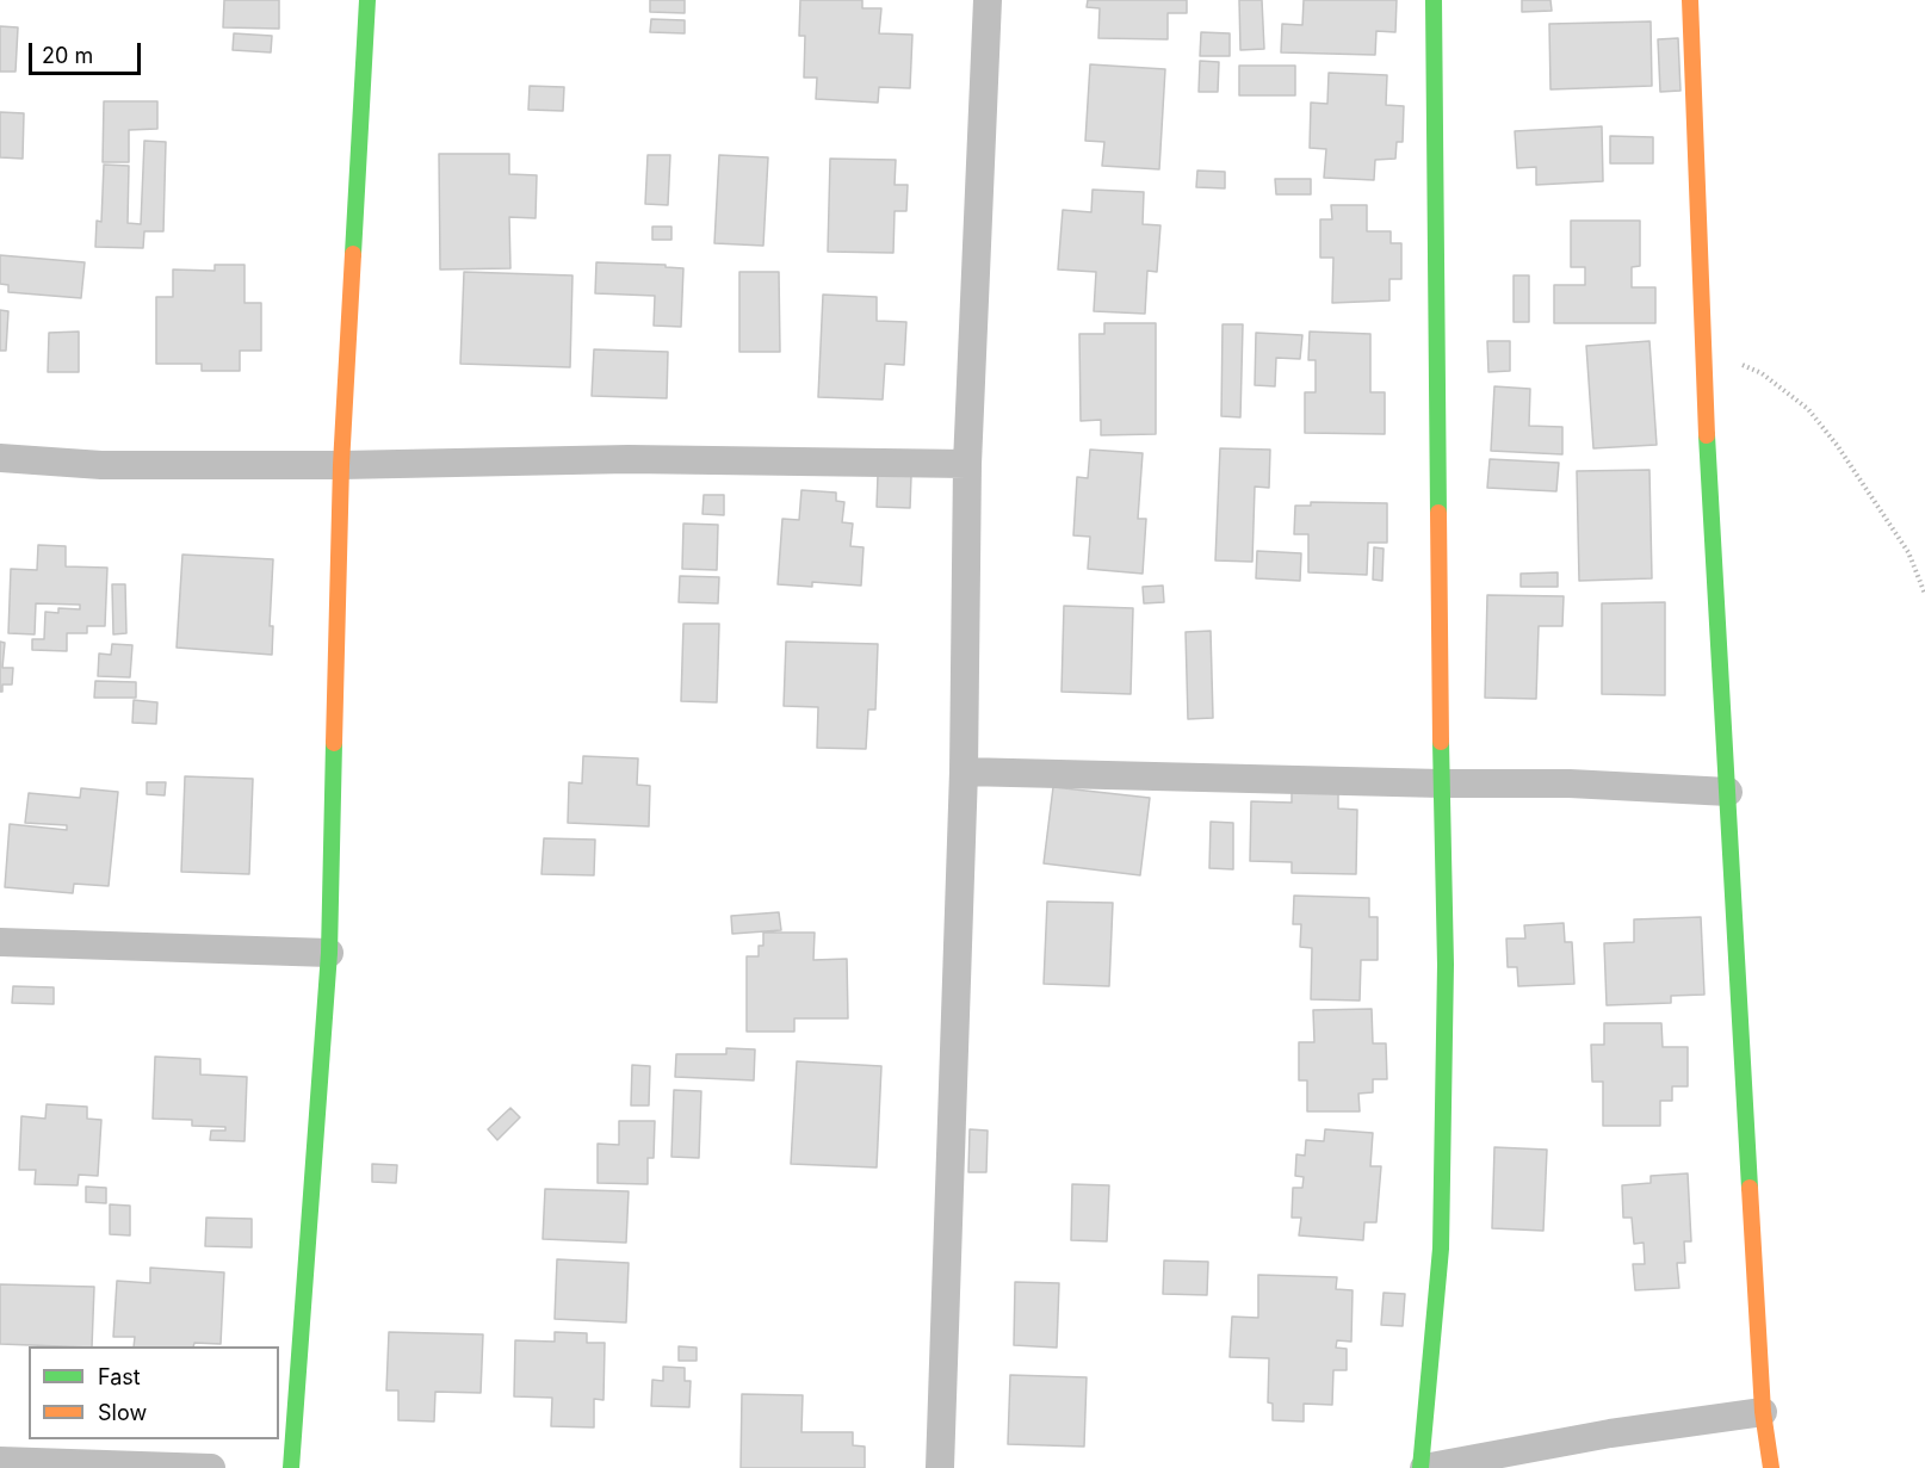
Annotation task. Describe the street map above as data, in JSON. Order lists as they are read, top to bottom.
{
  "legend": ["Fast", "Slow"],
  "scale_bar": "20 m"
}
